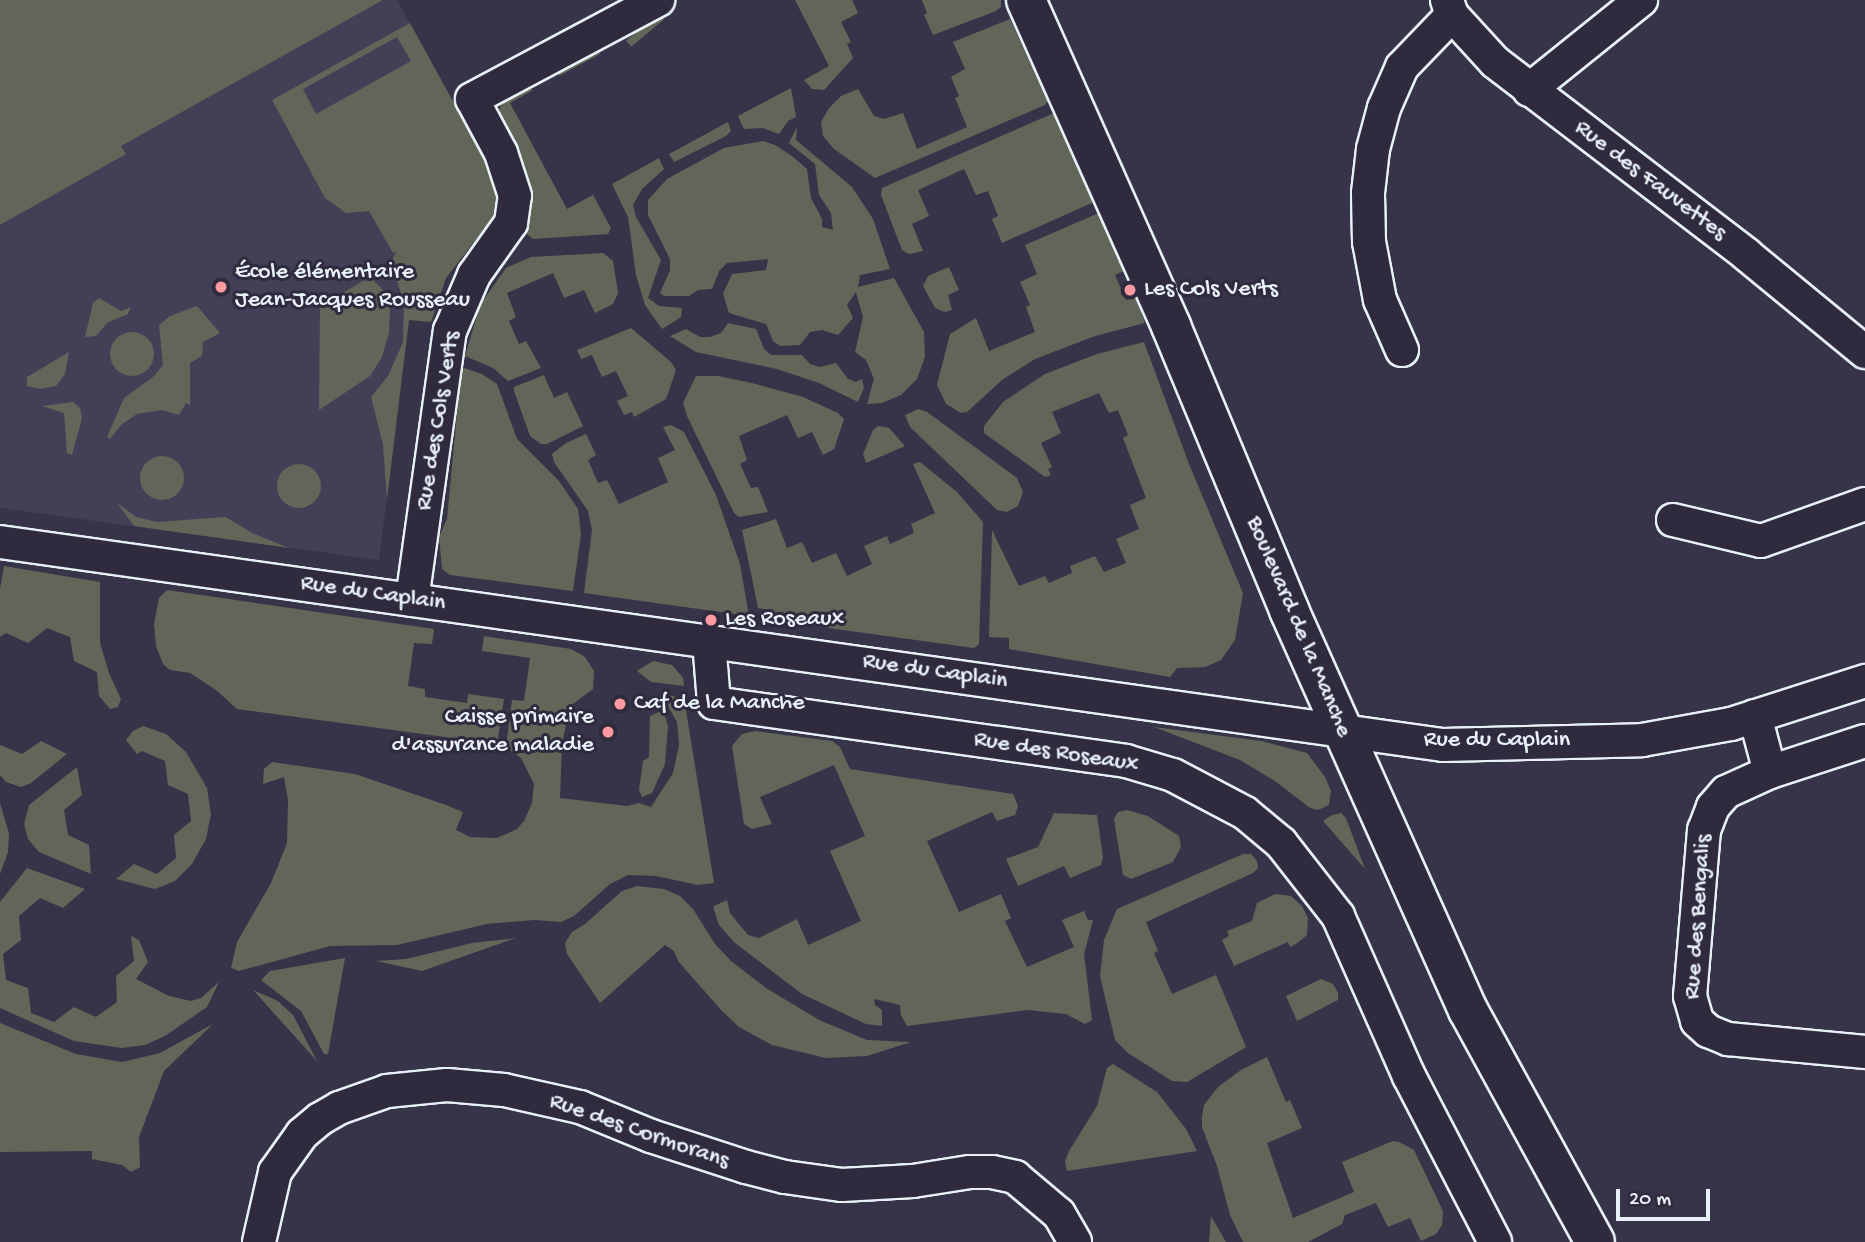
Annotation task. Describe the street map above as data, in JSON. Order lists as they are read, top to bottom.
{
  "streets": {
    "main road": ["Boulevard de la Manche"],
    "street": [
      "Rue des Fauvettes",
      "Rue des Cols Verts",
      "Rue du Caplain",
      "Rue des Roseaux",
      "Rue des Bengalis",
      "Rue des Cormorans"
    ]
  },
  "crossings": [
    ["Rue des Cols Verts", "Rue du Caplain"],
    ["Rue du Caplain", "Boulevard de la Manche"],
    ["Rue du Caplain", "Rue des Roseaux"]
  ],
  "places": [
    "École élémentaire Jean-Jacques Rousseau",
    "Les Cols Verts",
    "Les Roseaux",
    "Caf de la Manche",
    "Caisse primaire d'assurance maladie"
  ],
  "scale_bar": "20 m"
}
